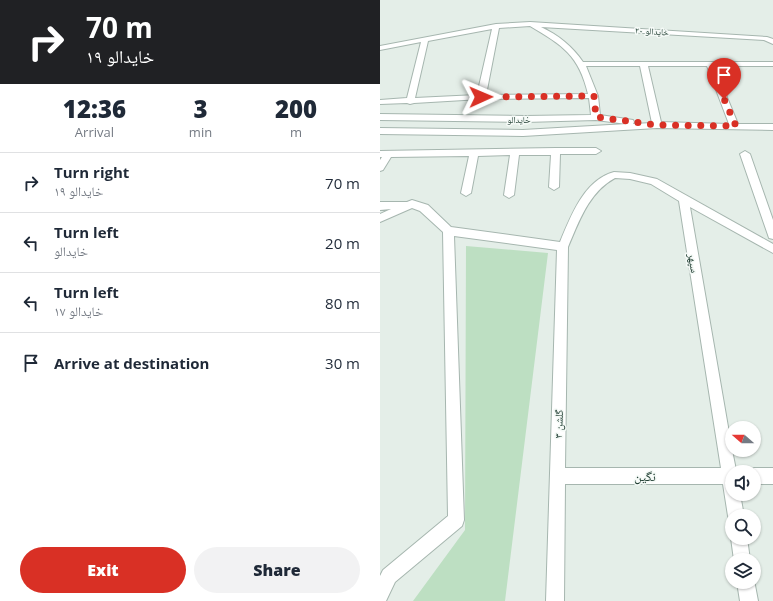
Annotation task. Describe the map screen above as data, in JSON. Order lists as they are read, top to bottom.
{
  "streets": {
    "street": [
      "خایدالو ۲۰",
      "خایدالو",
      "سپهر",
      "گلشن ۳",
      "نگین"
    ]
  },
  "crossings": [
    ["گلشن ۳", "نگین"]
  ],
  "north": "left",
  "page": {
    "turn": ["70 m", "خایدالو ۱۹"],
    "eta": [
      "12:36",
      "Arrival",
      "3",
      "min",
      "200",
      "m"
    ],
    "list": [
      {
        "name": "Turn right",
        "note": "خایدالو ۱۹",
        "value": "70 m"
      },
      {
        "name": "Turn left",
        "note": "خایدالو",
        "value": "20 m"
      },
      {
        "name": "Turn left",
        "note": "خایدالو ۱۷",
        "value": "80 m"
      },
      {
        "name": "Arrive at destination",
        "value": "30 m"
      }
    ],
    "buttons": ["Exit", "Share"]
  }
}
